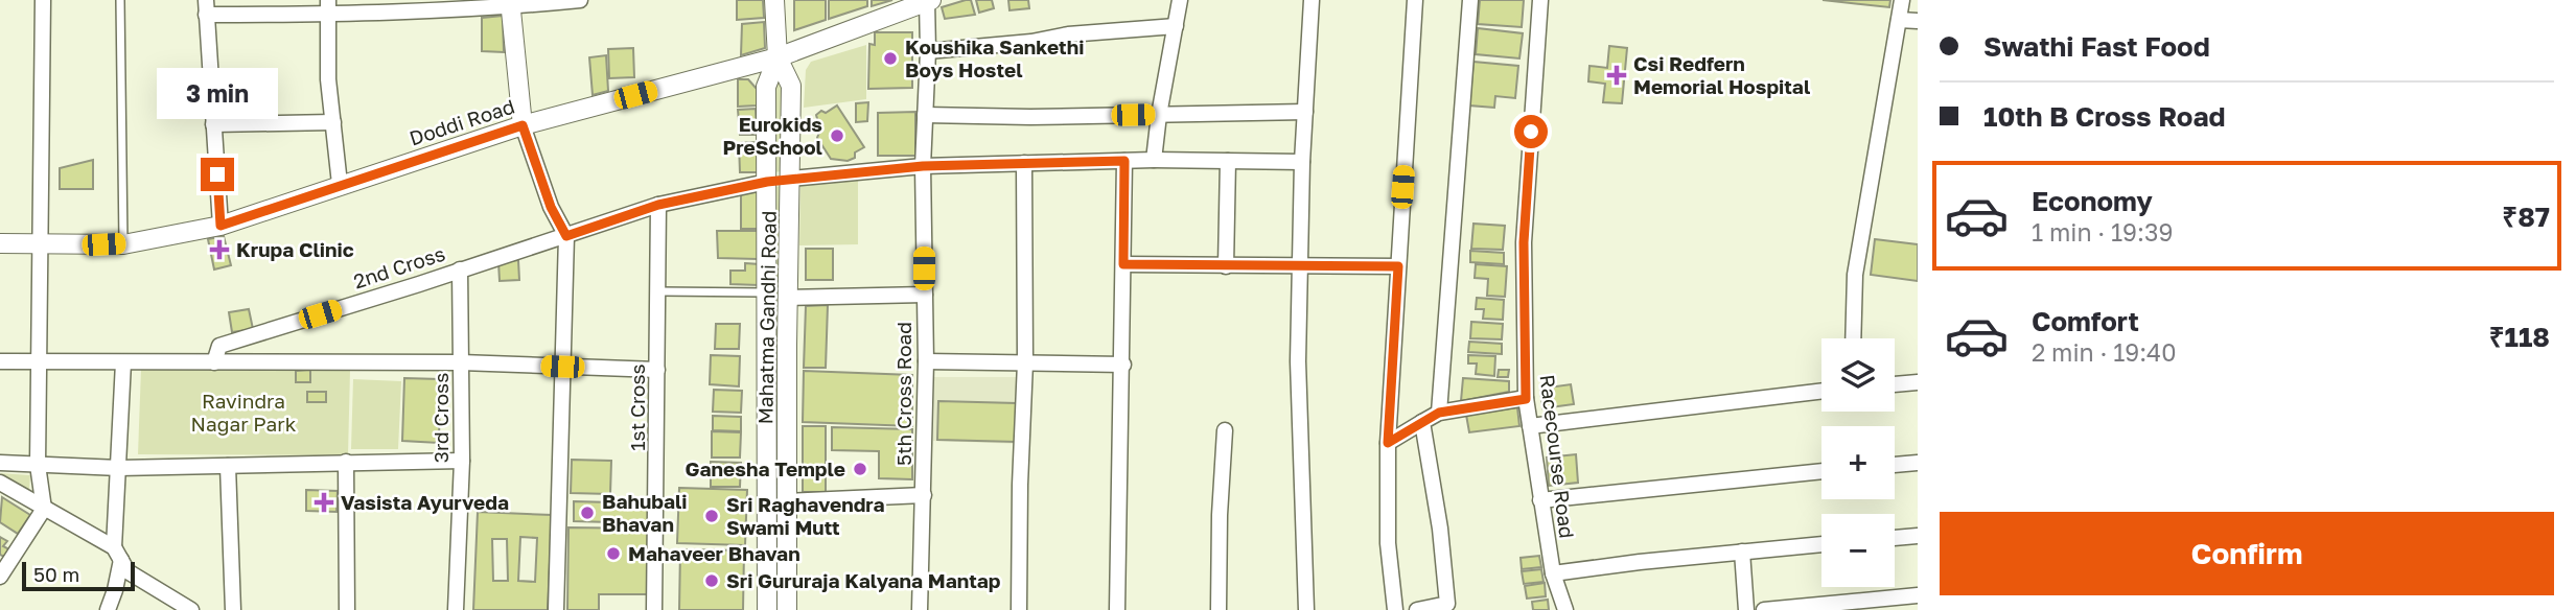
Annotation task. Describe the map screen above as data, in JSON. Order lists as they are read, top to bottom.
{
  "streets": {
    "street": [
      "Doddi Road",
      "2nd Cross",
      "Mahatma Gandhi Road",
      "5th Cross Road",
      "1st Cross",
      "3rd Cross",
      "Racecourse Road"
    ]
  },
  "crossings": [
    ["Doddi Road", "Mahatma Gandhi Road"],
    ["Doddi Road", "5th Cross Road"],
    ["2nd Cross", "Mahatma Gandhi Road"],
    ["2nd Cross", "1st Cross"],
    ["2nd Cross", "3rd Cross"]
  ],
  "parks": ["Ravindra Nagar Park"],
  "places": {
    "other": [
      "Koushika Sankethi Boys Hostel",
      "Eurokids PreSchool",
      "Ganesha Temple",
      "Bahubali Bhavan",
      "Sri Raghavendra Swami Mutt",
      "Mahaveer Bhavan",
      "Sri Gururaja Kalyana Mantap"
    ],
    "health": ["Csi Redfern Memorial Hospital", "Krupa Clinic", "Vasista Ayurveda"]
  },
  "scale_bar": "50 m",
  "page": {
    "banner": ["Swathi Fast Food", "10th B Cross Road"],
    "bubble": "3 min",
    "list": [
      {
        "name": "Economy",
        "note": "1 min · 19:39",
        "value": "₹87"
      },
      {
        "name": "Comfort",
        "note": "2 min · 19:40",
        "value": "₹118"
      }
    ],
    "map_buttons": ["+", "−"],
    "buttons": "Confirm",
    "scale": "50 m"
  }
}
